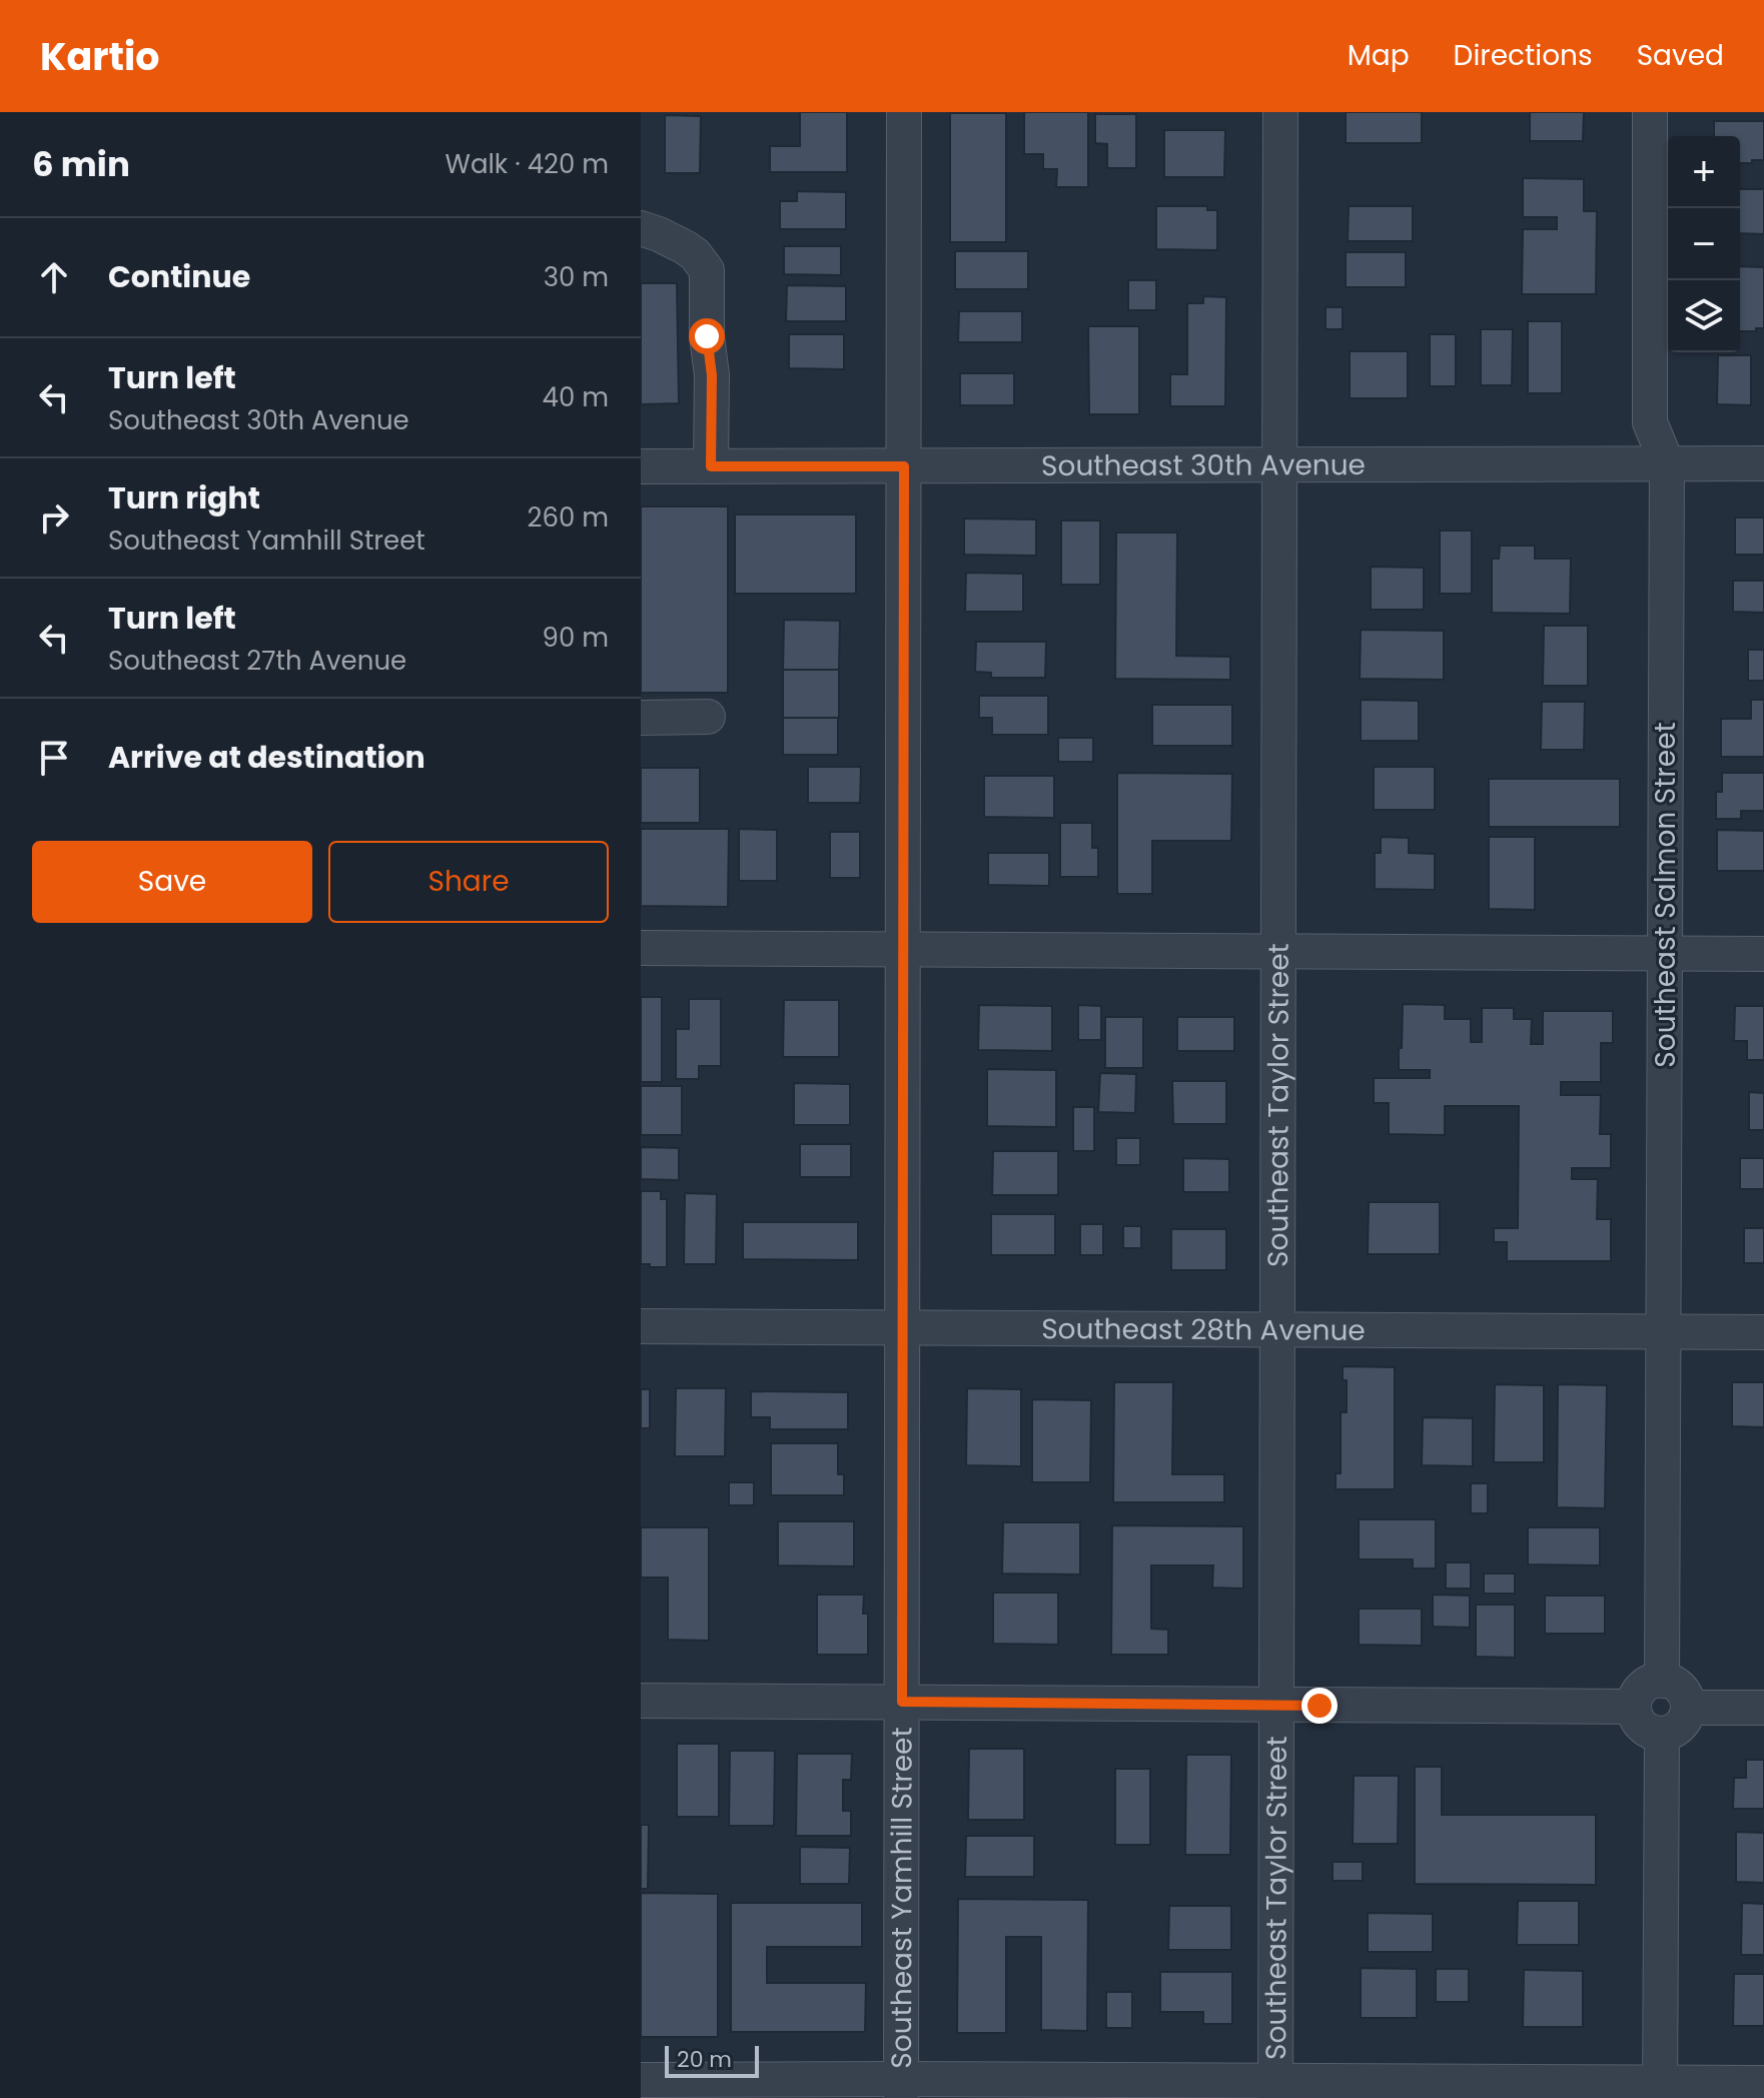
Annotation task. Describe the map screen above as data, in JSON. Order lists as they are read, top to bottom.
{
  "streets": {
    "street": [
      "Southeast 30th Avenue",
      "Southeast Salmon Street",
      "Southeast Taylor Street",
      "Southeast 28th Avenue",
      "Southeast Yamhill Street"
    ]
  },
  "crossings": [
    ["Southeast 30th Avenue", "Southeast Salmon Street"],
    ["Southeast 30th Avenue", "Southeast Taylor Street"],
    ["Southeast 30th Avenue", "Southeast Yamhill Street"],
    ["Southeast Salmon Street", "Southeast 28th Avenue"],
    ["Southeast Taylor Street", "Southeast 28th Avenue"],
    ["Southeast 28th Avenue", "Southeast Yamhill Street"]
  ],
  "scale_bar": "20 m",
  "page": {
    "header": "Kartio",
    "nav": ["Map", "Directions", "Saved"],
    "heading": ["6 min", "Walk · 420 m"],
    "map_buttons": ["+", "−"],
    "list": [
      ["Continue", "30 m"],
      ["Turn left", "Southeast 30th Avenue", "40 m"],
      ["Turn right", "Southeast Yamhill Street", "260 m"],
      ["Turn left", "Southeast 27th Avenue", "90 m"],
      "Arrive at destination"
    ],
    "buttons": ["Save", "Share"],
    "scale": "20 m"
  }
}
